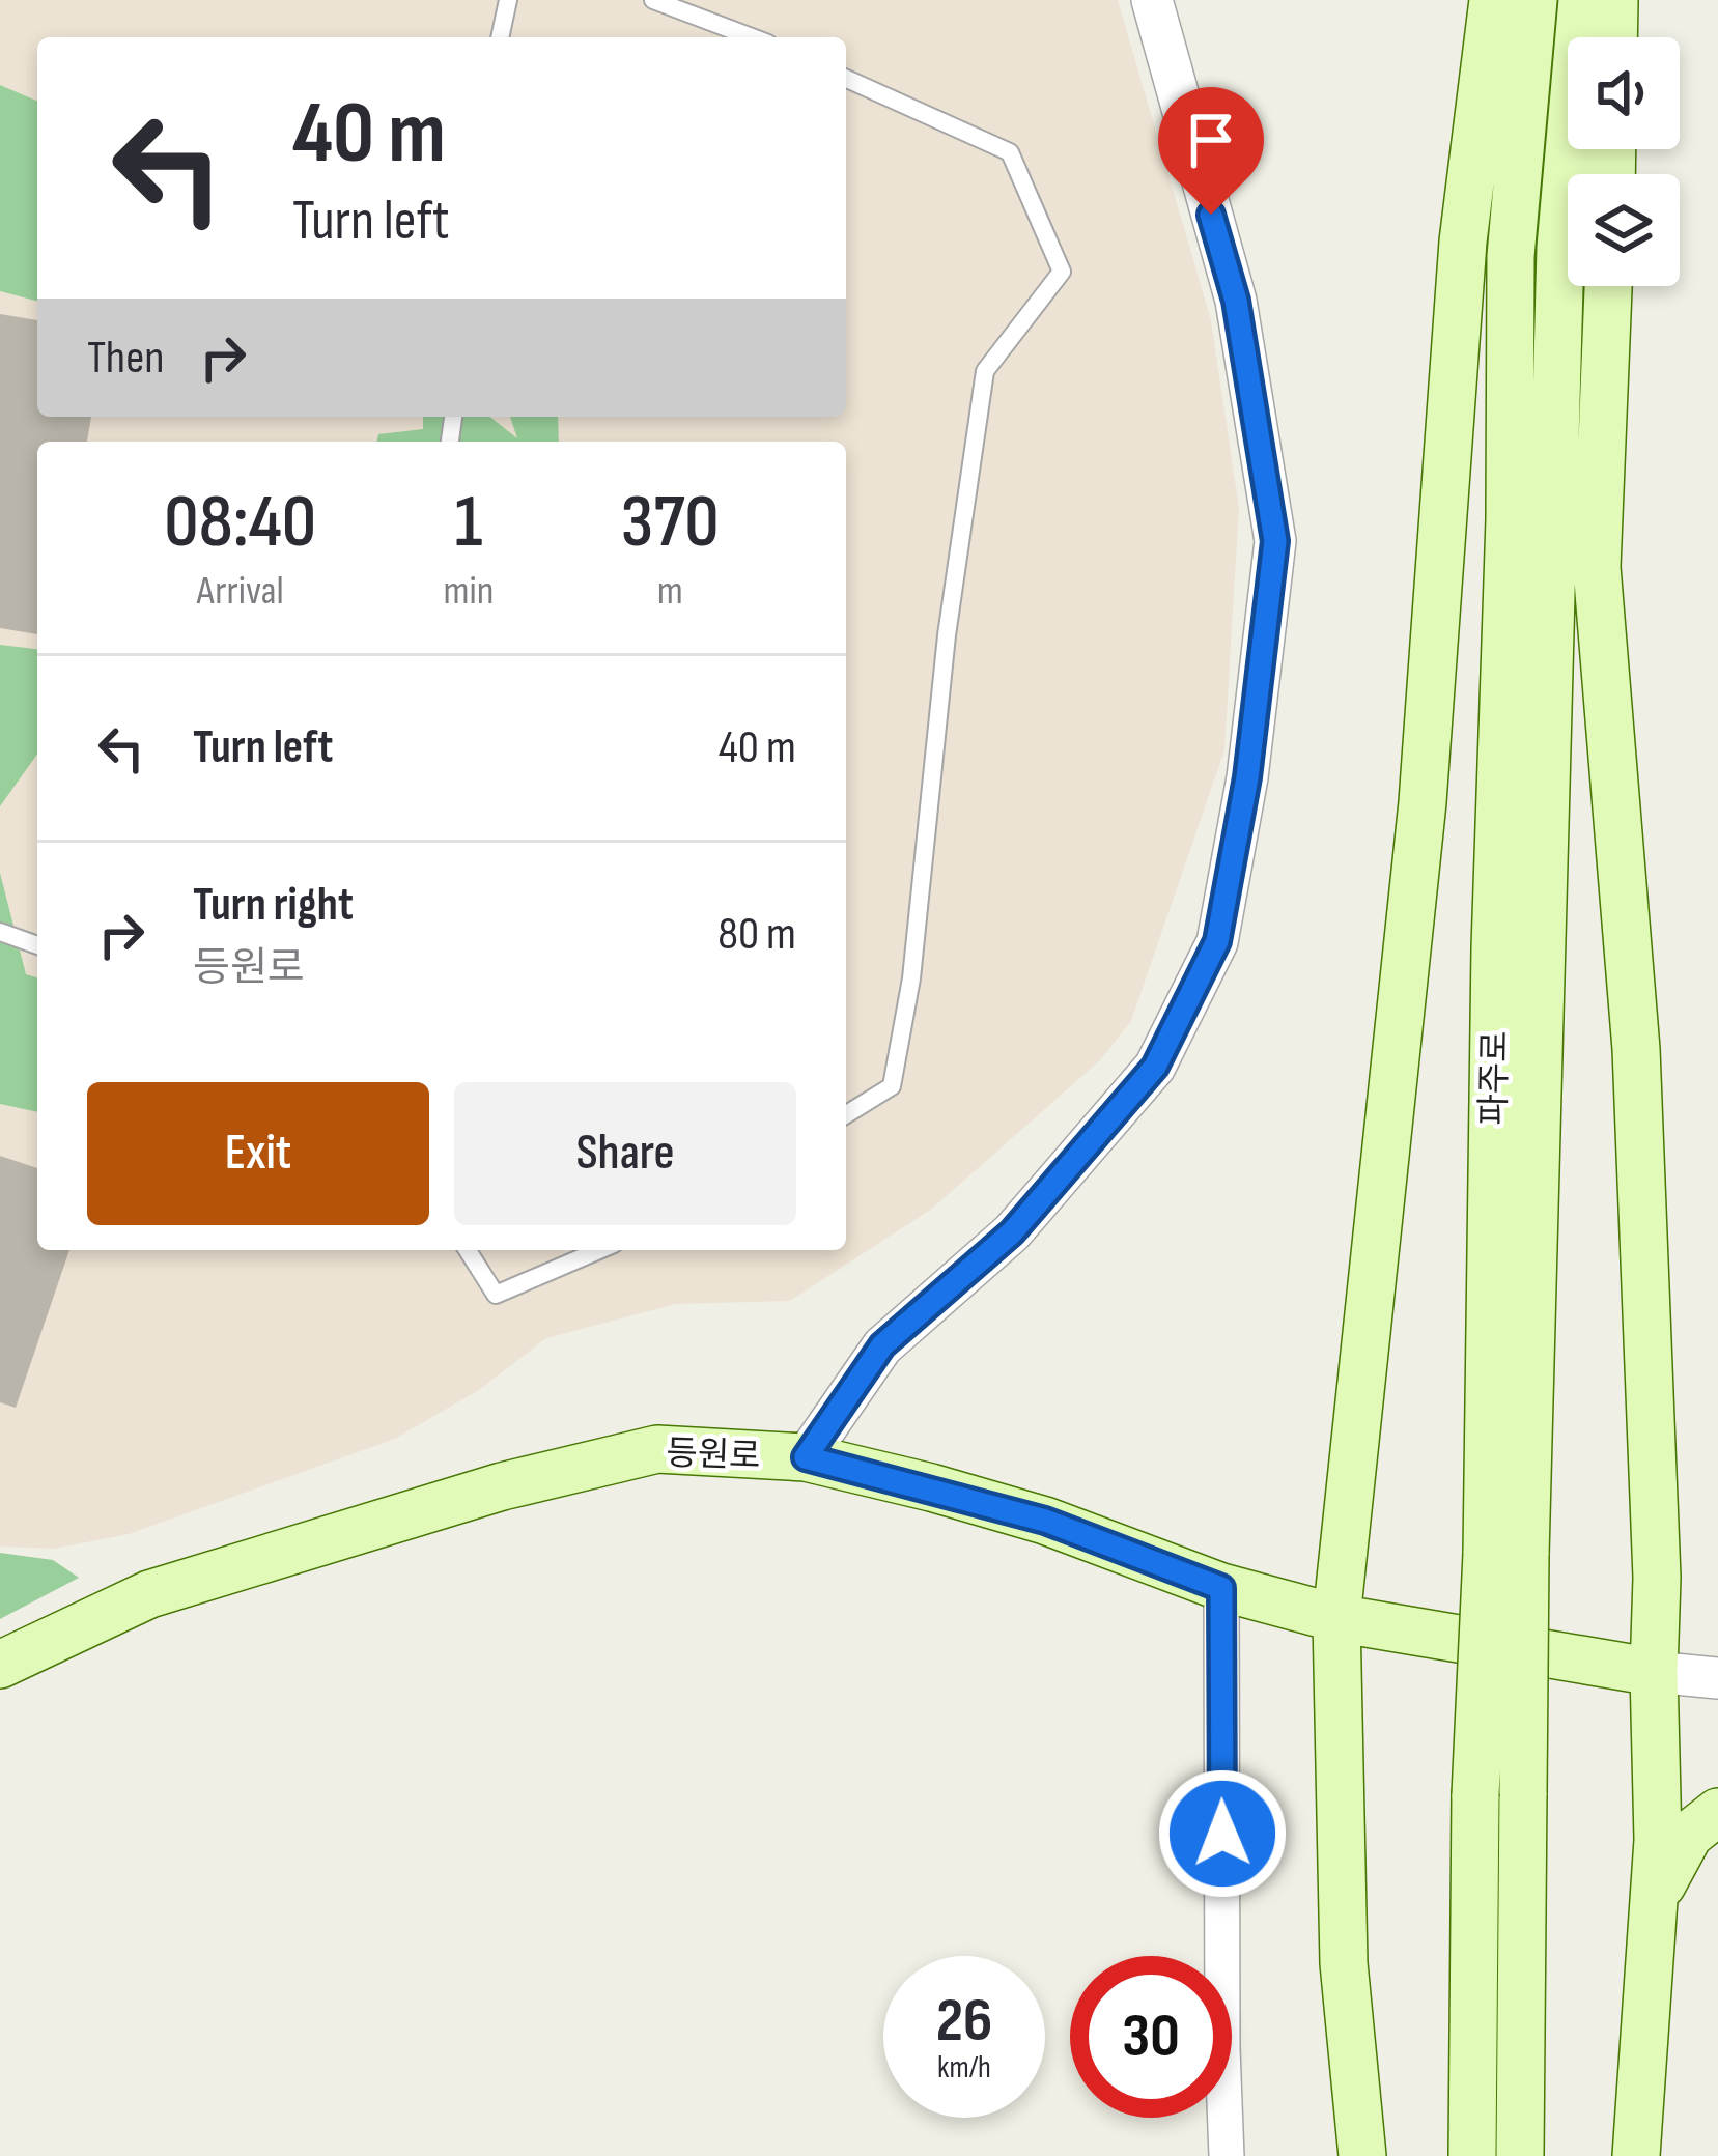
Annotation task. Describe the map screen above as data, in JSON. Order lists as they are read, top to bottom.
{
  "streets": {
    "main road": ["파주로", "등원로"]
  },
  "page": {
    "turn": ["40 m", "Turn left"],
    "then": "Then",
    "eta": [
      "08:40",
      "Arrival",
      "1",
      "min",
      "370",
      "m"
    ],
    "list": [
      {
        "name": "Turn left",
        "value": "40 m"
      },
      {
        "name": "Turn right",
        "note": "등원로",
        "value": "80 m"
      }
    ],
    "buttons": ["Exit", "Share"],
    "speed": "26 km/h",
    "limit": "30"
  }
}
